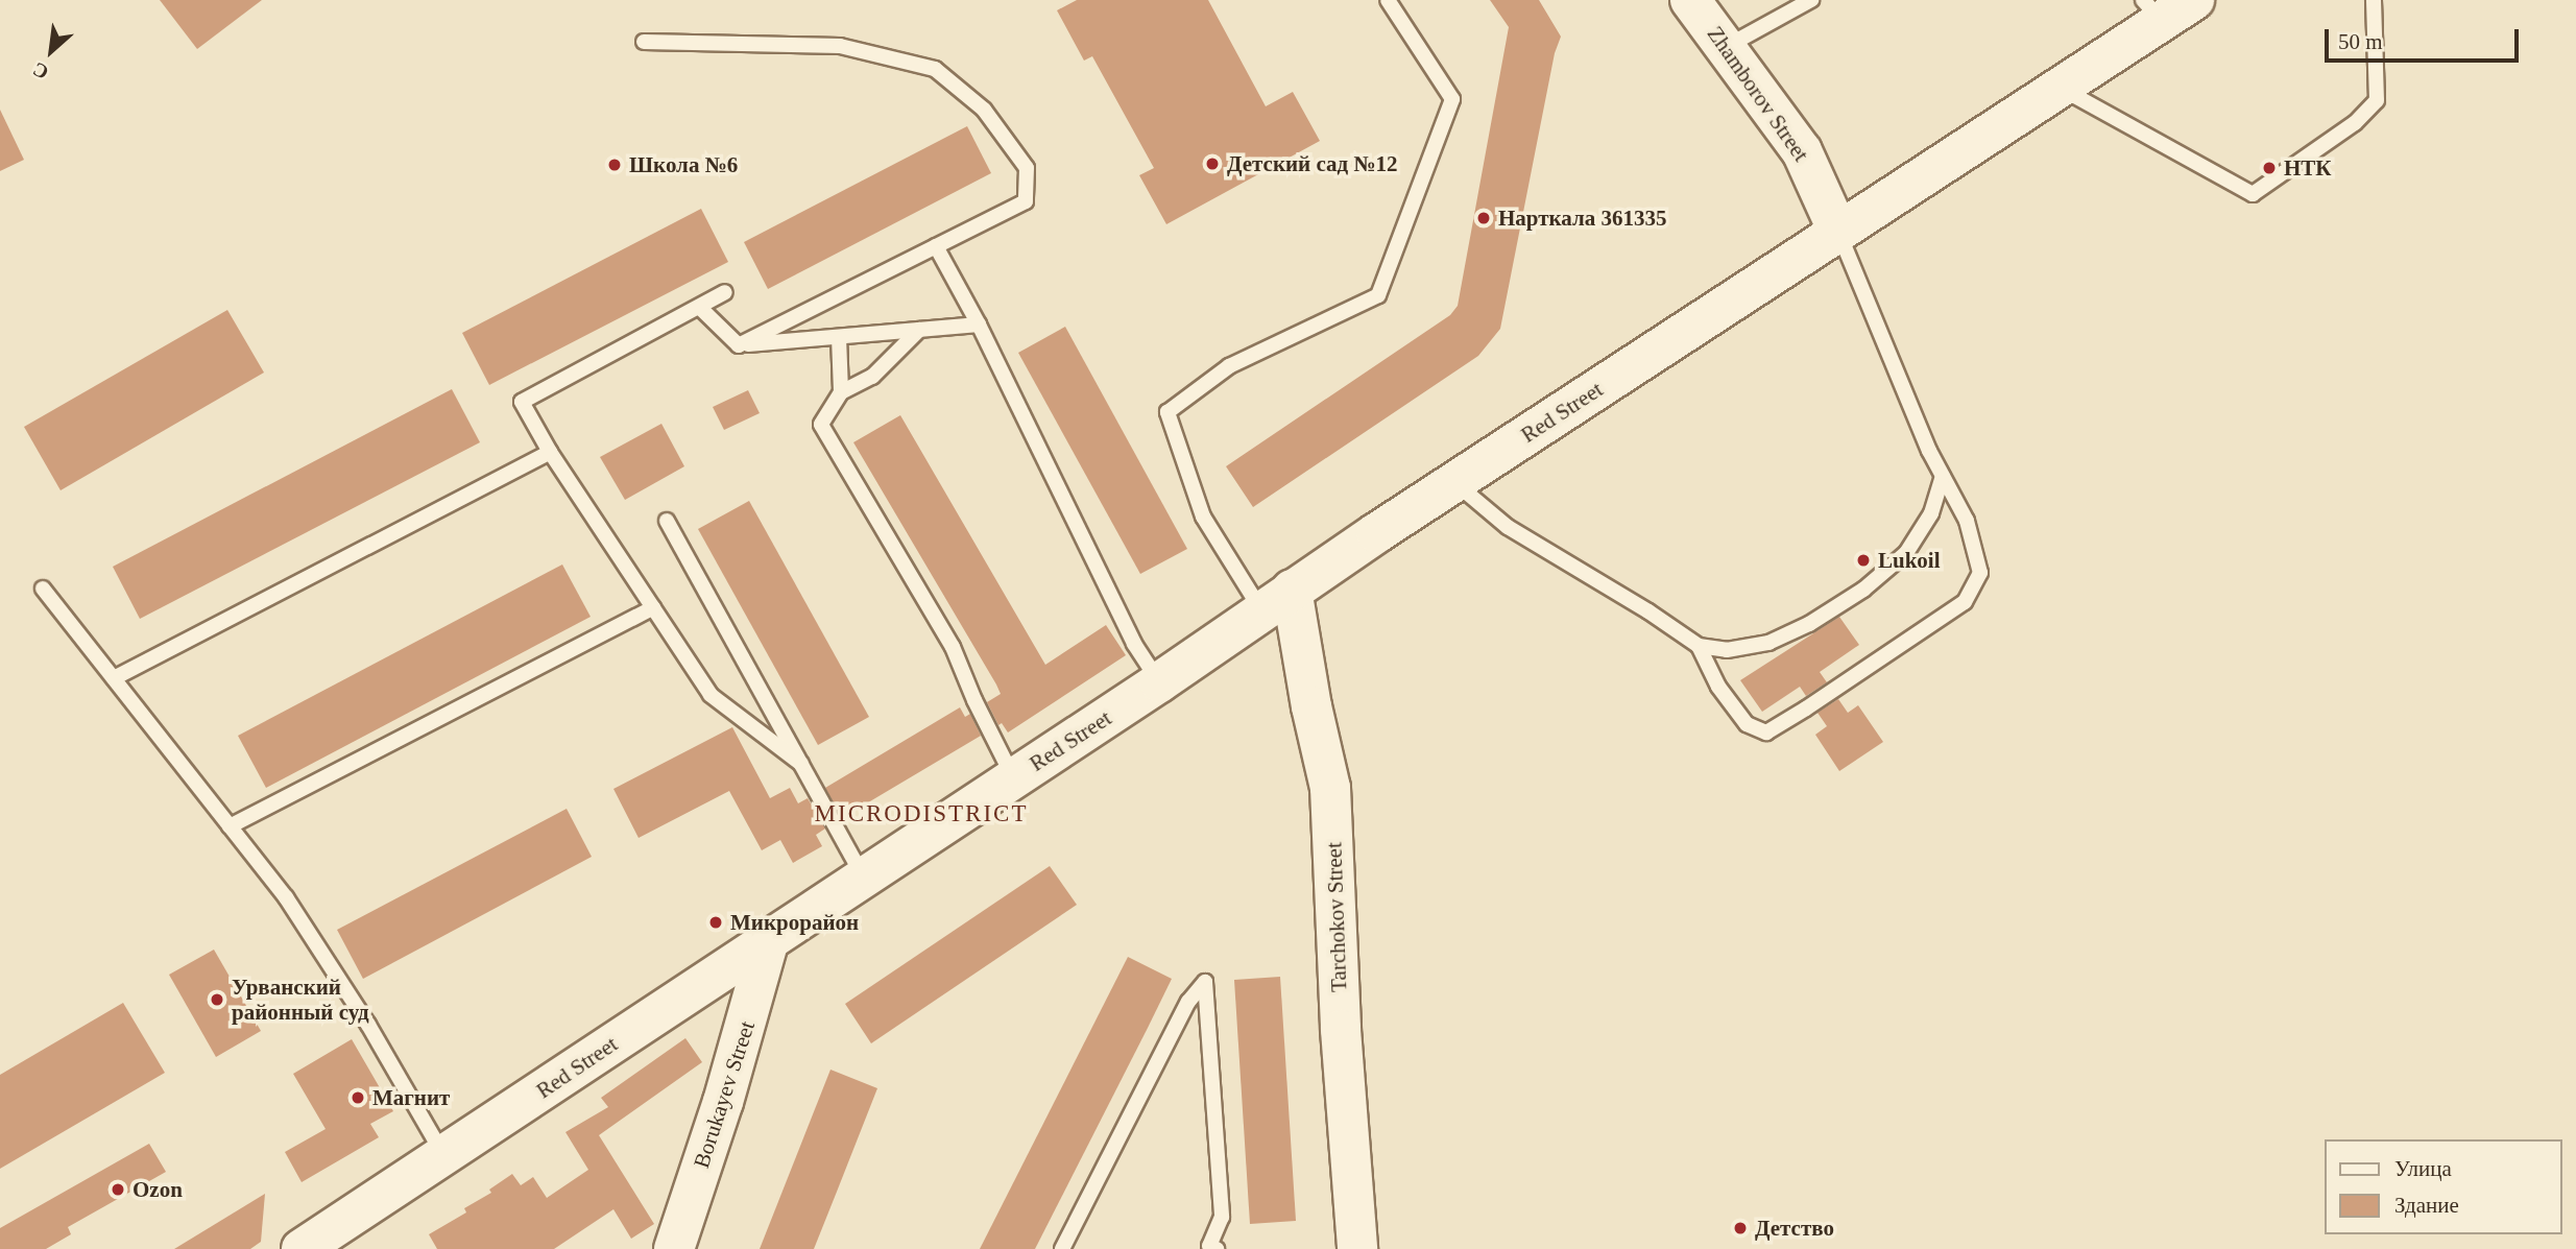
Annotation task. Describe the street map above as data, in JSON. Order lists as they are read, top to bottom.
{
  "streets": {
    "street": [
      "Zhamborov Street",
      "Red Street",
      "Tarchokov Street",
      "Borukayev Street"
    ]
  },
  "crossings": [
    ["Zhamborov Street", "Red Street"],
    ["Red Street", "Tarchokov Street"],
    ["Red Street", "Borukayev Street"]
  ],
  "districts": ["MICRODISTRICT"],
  "places": [
    "Детский сад №12",
    "Школа №6",
    "НТК",
    "Нарткала 361335",
    "Lukoil",
    "Микрорайон",
    "Урванский районный суд",
    "Магнит",
    "Ozon",
    "Детство"
  ],
  "legend": ["Улица", "Здание"],
  "scale_bar": "50 m",
  "north": "bottom left"
}
